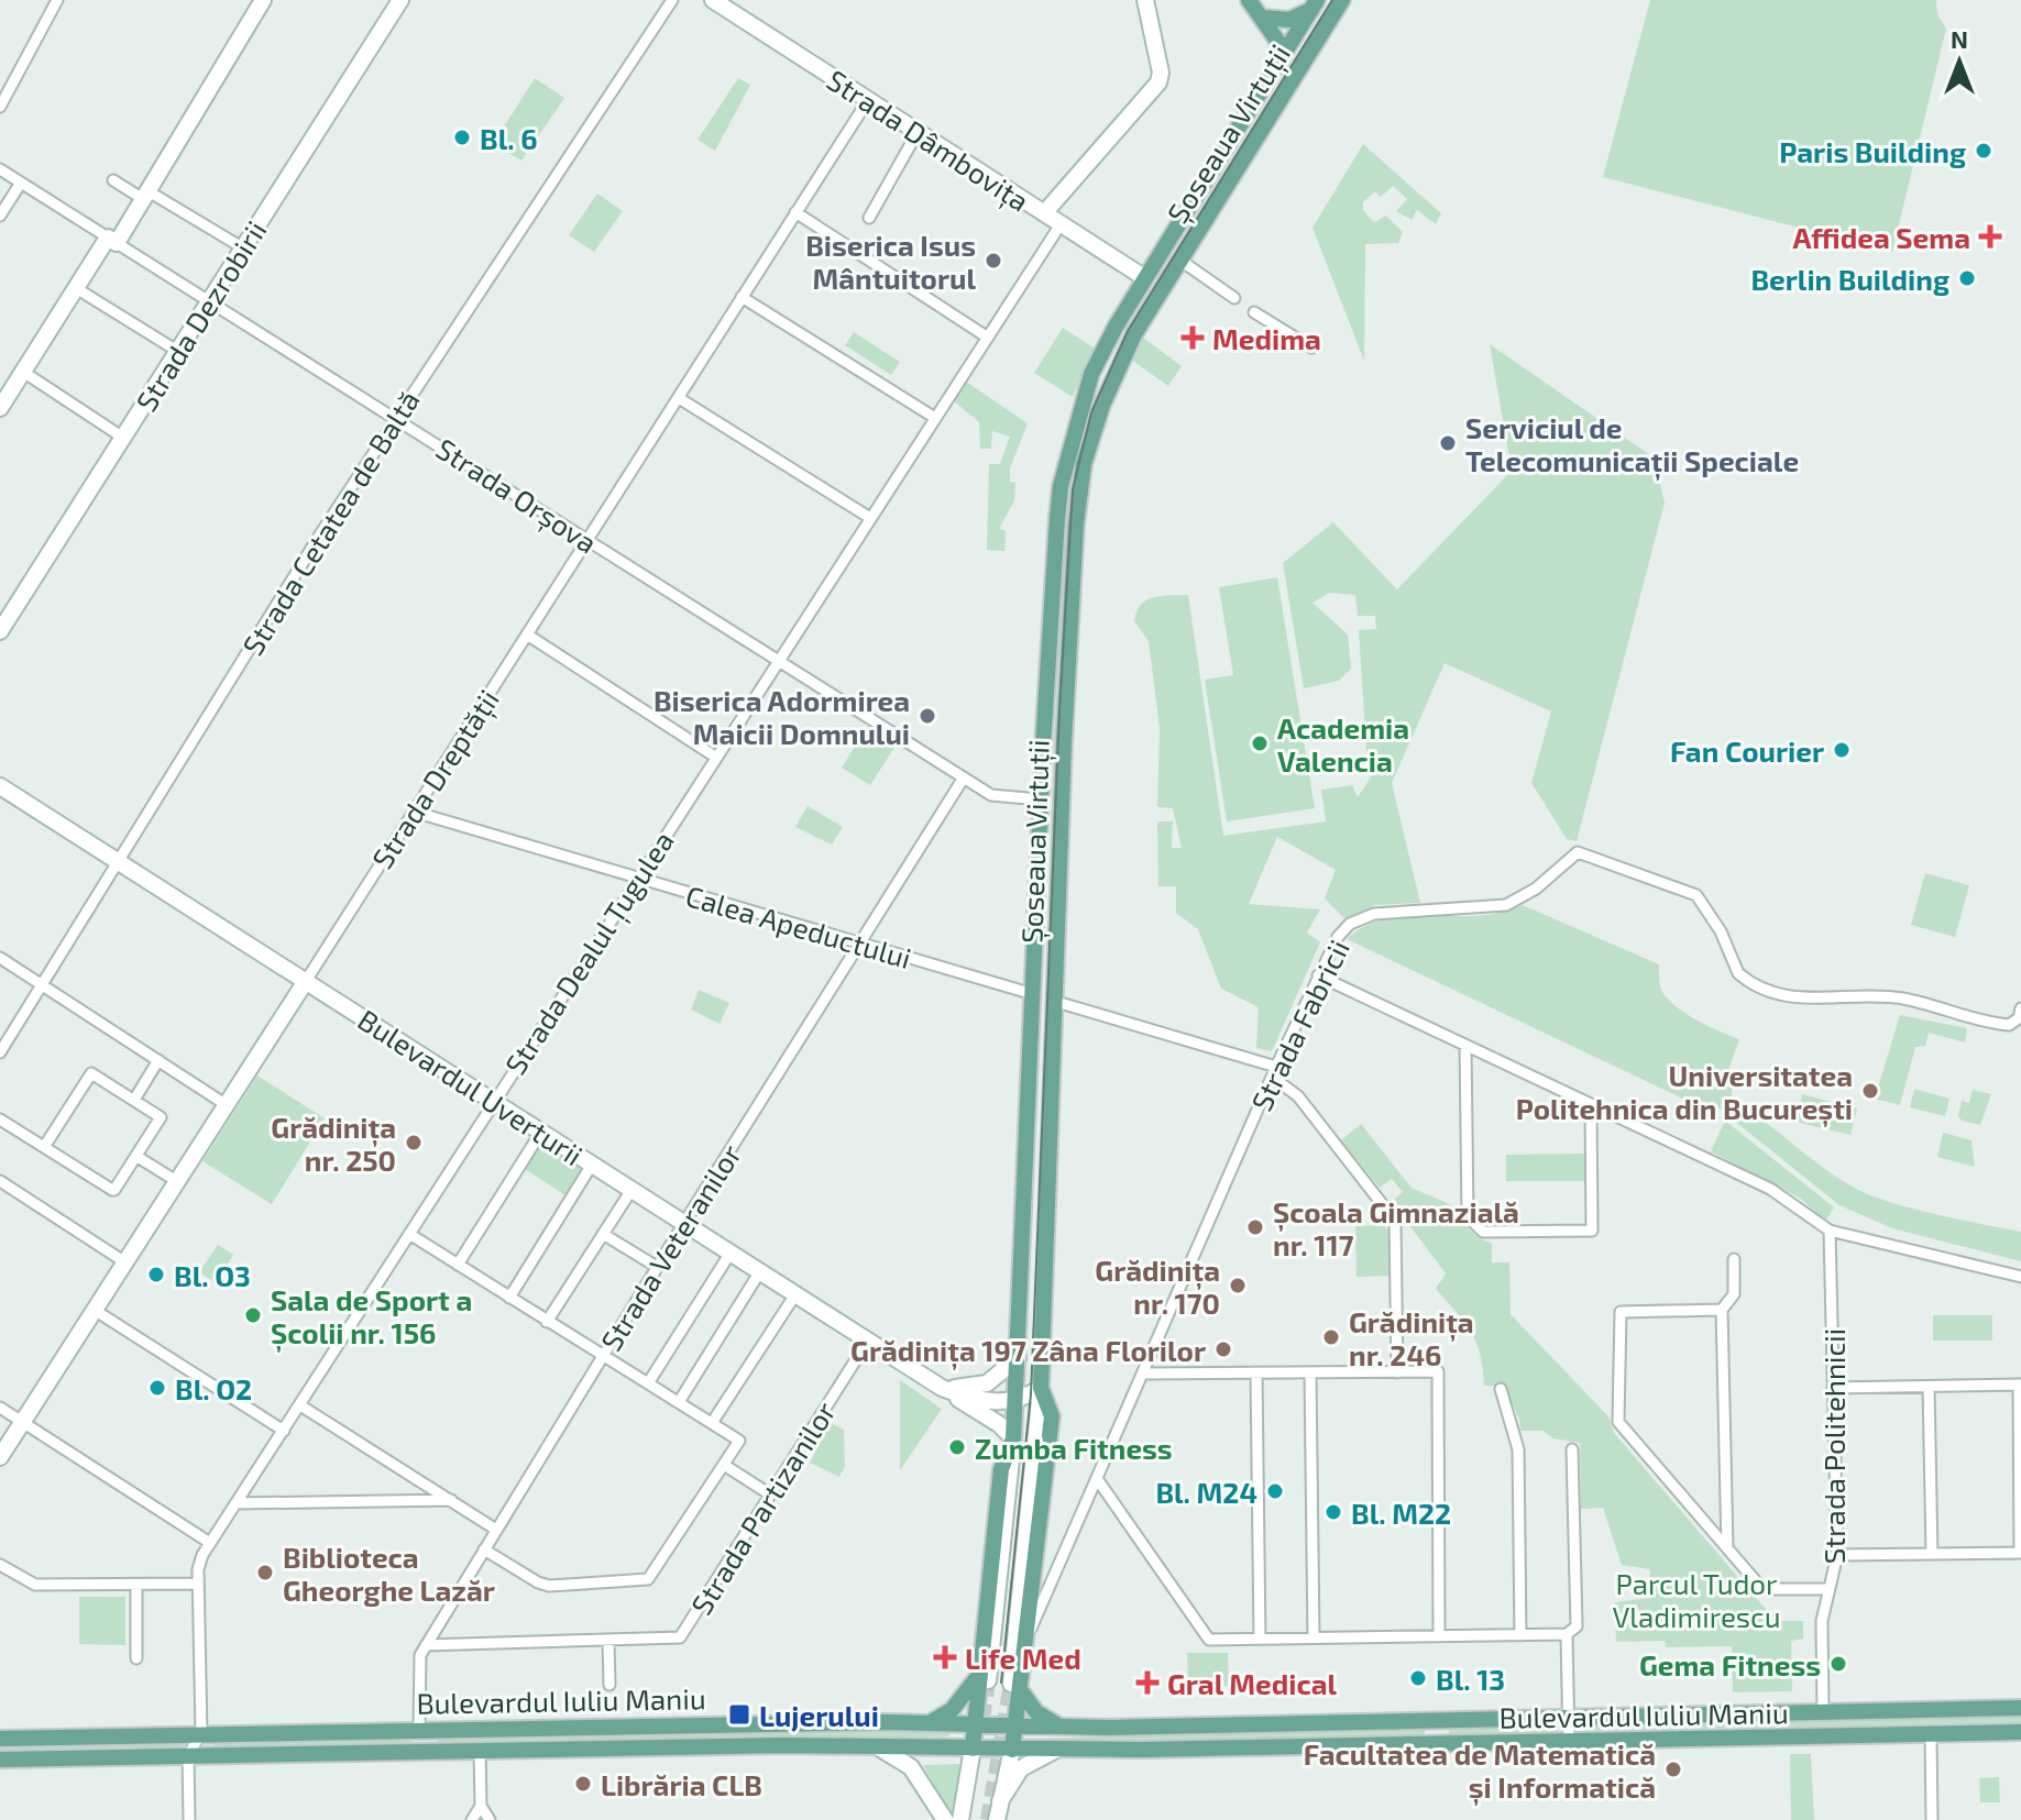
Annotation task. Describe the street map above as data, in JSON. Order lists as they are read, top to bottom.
{
  "streets": {
    "main road": ["Șoseaua Virtuții", "Bulevardul Iuliu Maniu"],
    "street": [
      "Strada Dâmbovița",
      "Strada Dezrobirii",
      "Strada Orșova",
      "Strada Cetatea de Baltă",
      "Strada Dreptății",
      "Calea Apeductului",
      "Strada Dealul Țugulea",
      "Strada Fabricii",
      "Bulevardul Uverturii",
      "Strada Veteranilor",
      "Strada Politehnicii",
      "Strada Partizanilor"
    ]
  },
  "crossings": [
    ["Șoseaua Virtuții", "Strada Dâmbovița"],
    ["Șoseaua Virtuții", "Strada Orșova"],
    ["Șoseaua Virtuții", "Calea Apeductului"],
    ["Șoseaua Virtuții", "Strada Fabricii"],
    ["Șoseaua Virtuții", "Bulevardul Uverturii"],
    ["Șoseaua Virtuții", "Bulevardul Iuliu Maniu"],
    ["Strada Dâmbovița", "Strada Dreptății"],
    ["Strada Dâmbovița", "Strada Dealul Țugulea"],
    ["Strada Dezrobirii", "Strada Orșova"],
    ["Strada Orșova", "Strada Cetatea de Baltă"],
    ["Strada Orșova", "Strada Dreptății"],
    ["Strada Orșova", "Strada Dealul Țugulea"],
    ["Strada Orșova", "Strada Veteranilor"],
    ["Strada Cetatea de Baltă", "Bulevardul Uverturii"],
    ["Strada Dreptății", "Calea Apeductului"],
    ["Strada Dreptății", "Bulevardul Uverturii"],
    ["Calea Apeductului", "Strada Dealul Țugulea"],
    ["Calea Apeductului", "Strada Veteranilor"],
    ["Strada Dealul Țugulea", "Bulevardul Uverturii"],
    ["Strada Dealul Țugulea", "Bulevardul Iuliu Maniu"],
    ["Bulevardul Uverturii", "Strada Veteranilor"],
    ["Bulevardul Uverturii", "Strada Partizanilor"],
    ["Strada Veteranilor", "Strada Partizanilor"],
    ["Strada Veteranilor", "Bulevardul Iuliu Maniu"],
    ["Strada Politehnicii", "Bulevardul Iuliu Maniu"]
  ],
  "parks": ["Parcul Tudor Vladimirescu"],
  "places": {
    "other": [
      "Bl. 6",
      "Paris Building",
      "Biserica Isus Mântuitorul",
      "Berlin Building",
      "Serviciul de Telecomunicații Speciale",
      "Biserica Adormirea Maicii Domnului",
      "Academia Valencia",
      "Fan Courier",
      "Universitatea Politehnica din București",
      "Grădinița nr. 250",
      "Școala Gimnazială nr. 117",
      "Bl. O3",
      "Grădinița nr. 170",
      "Sala de Sport a Școlii nr. 156",
      "Grădinița nr. 246",
      "Grădinița 197 Zâna Florilor",
      "Bl. O2",
      "Zumba Fitness",
      "Bl. M24",
      "Bl. M22",
      "Biblioteca Gheorghe Lazăr",
      "Gema Fitness",
      "Bl. 13",
      "Facultatea de Matematică și Informatică",
      "Librăria CLB"
    ],
    "health": [
      "Affidea Sema",
      "Medima",
      "Life Med",
      "Gral Medical"
    ],
    "transit": ["Lujerului"]
  },
  "north": "top"
}
